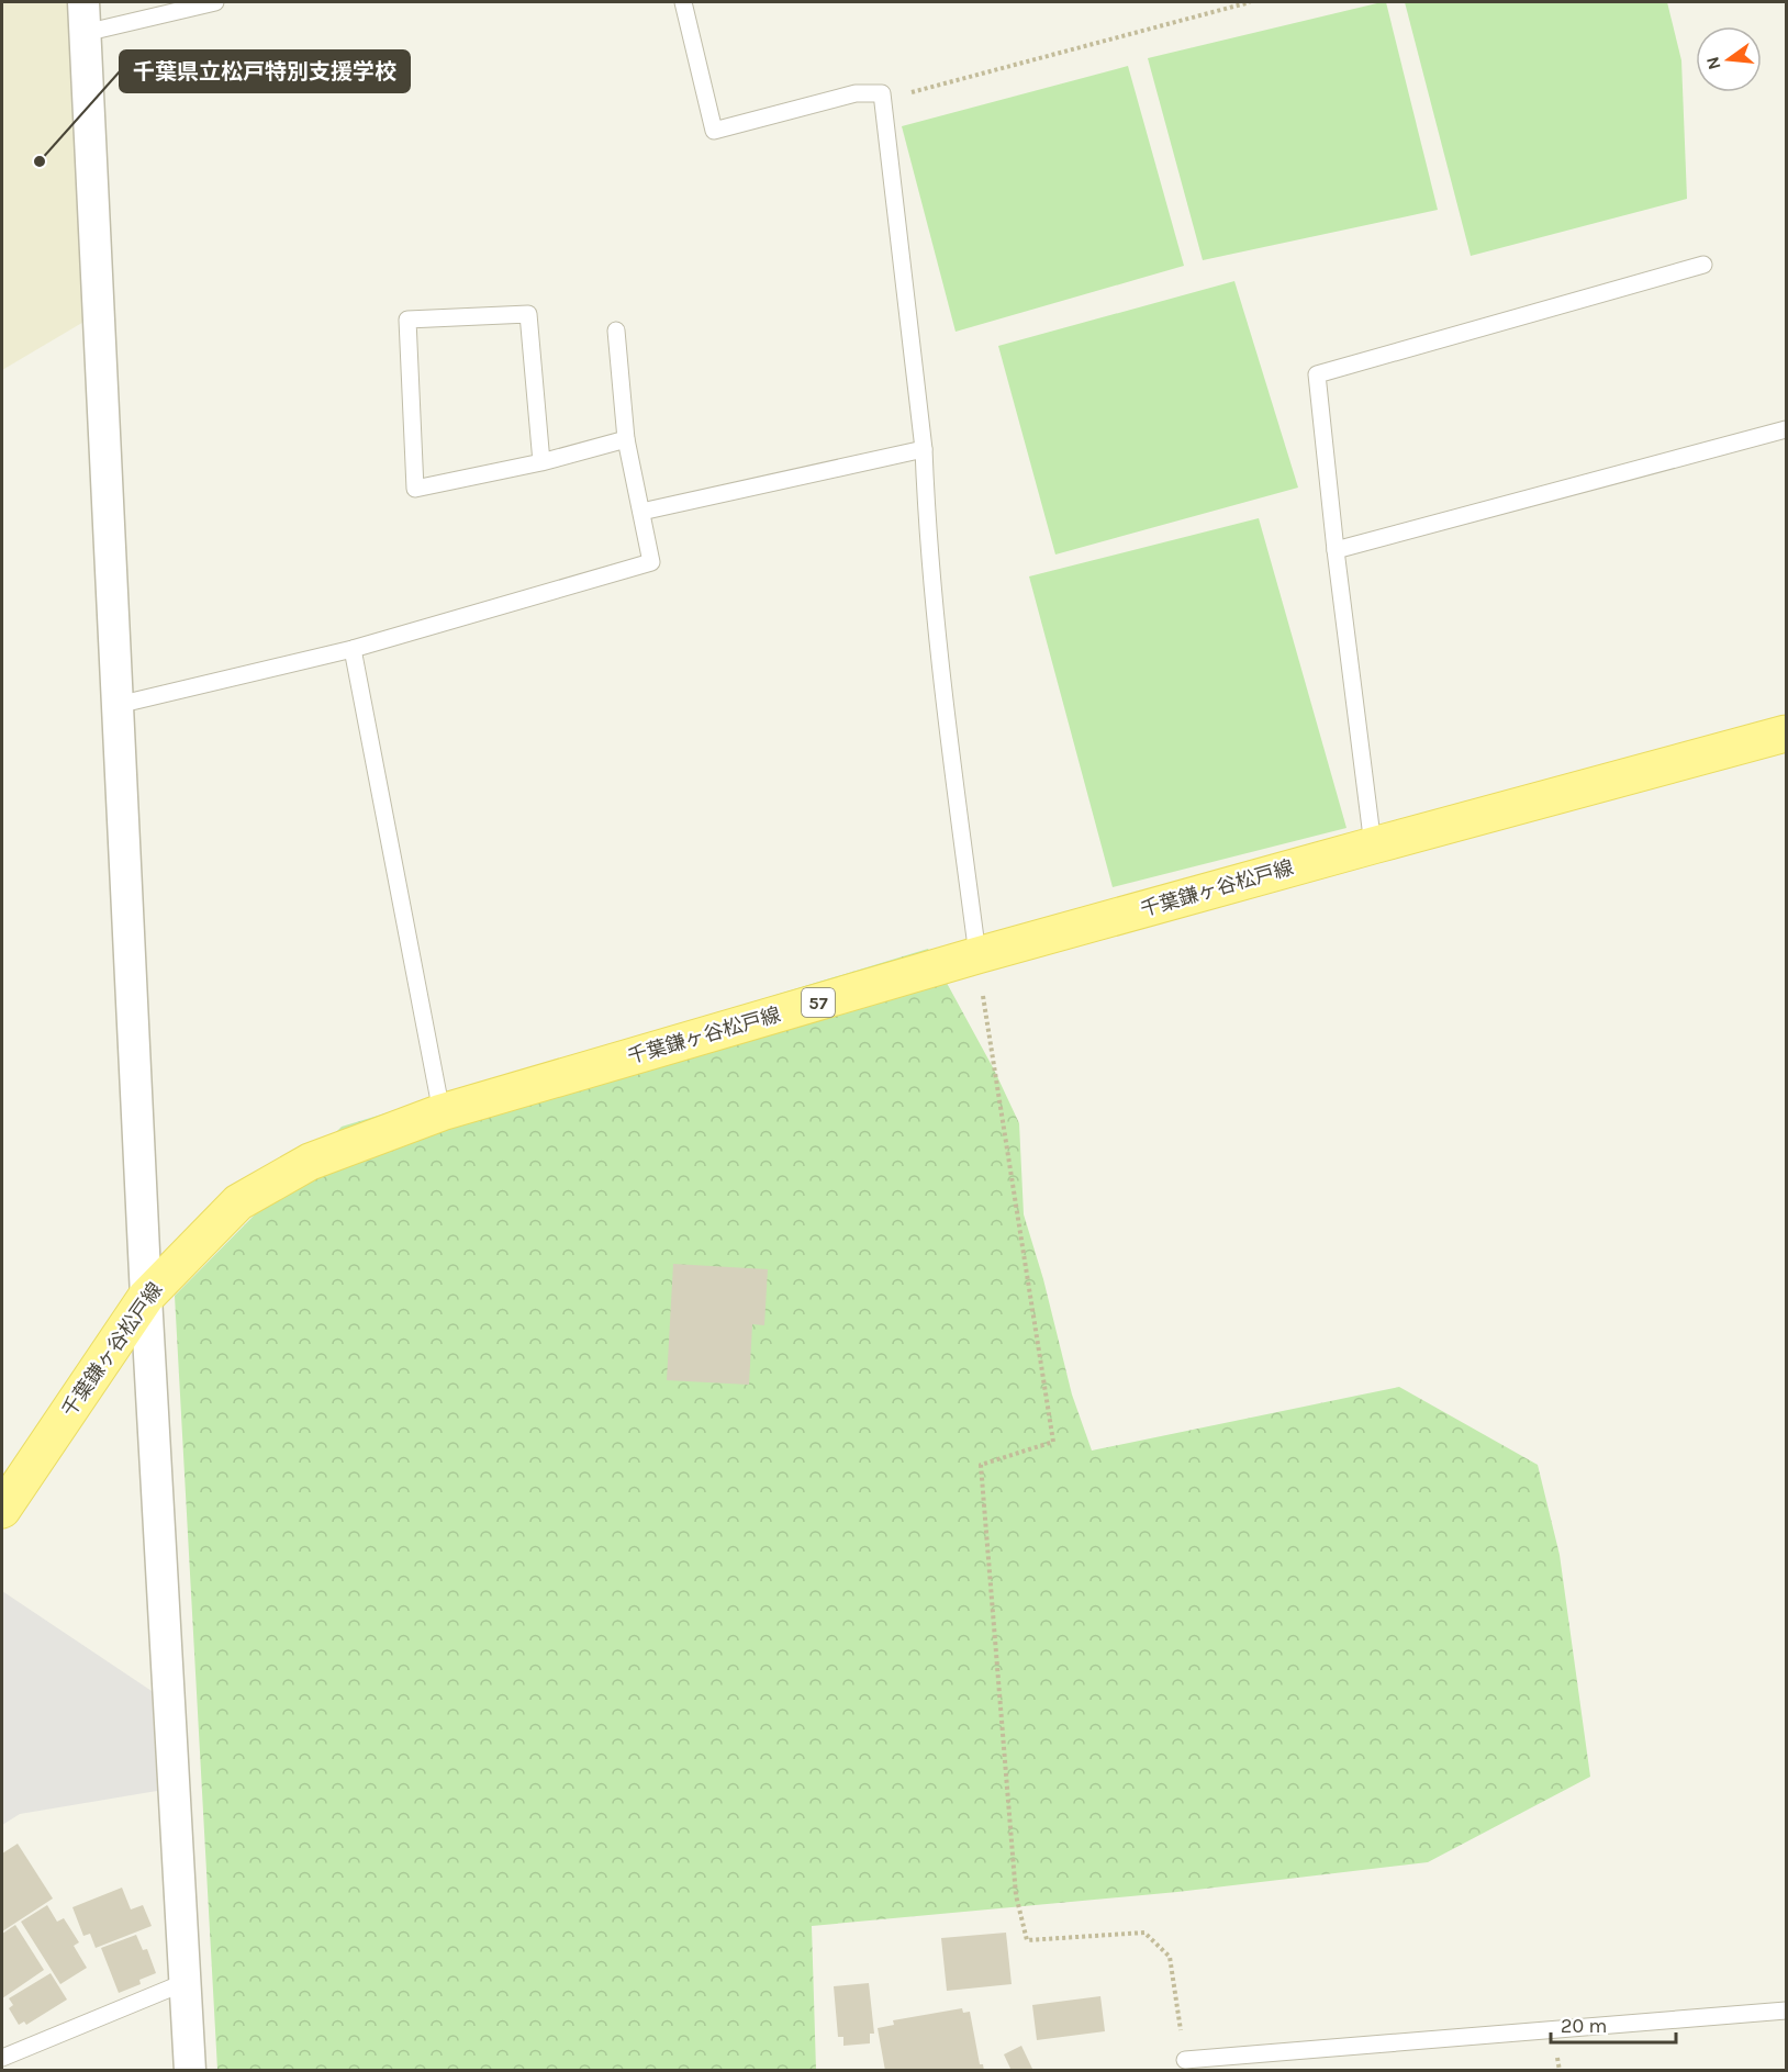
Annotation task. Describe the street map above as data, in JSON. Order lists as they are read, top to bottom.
{
  "streets": {
    "main road": ["千葉鎌ヶ谷松戸線", "57"]
  },
  "places": ["千葉県立松戸特別支援学校"],
  "scale_bar": "20 m",
  "north": "left"
}
